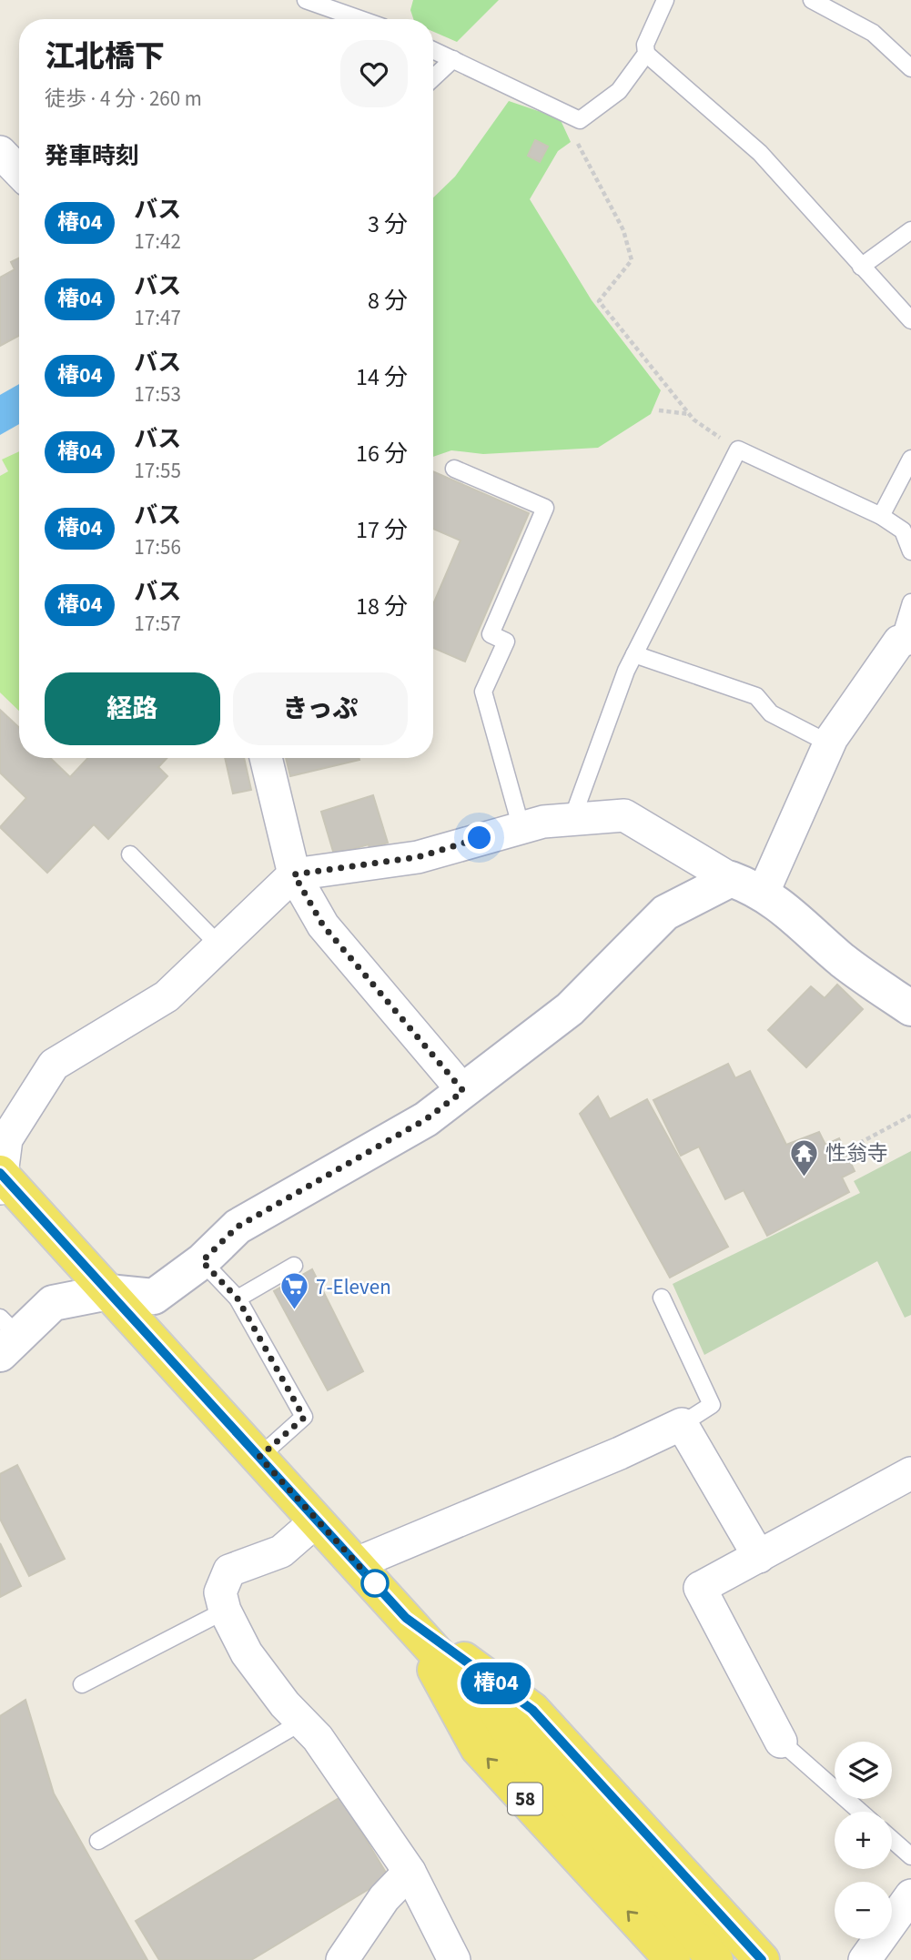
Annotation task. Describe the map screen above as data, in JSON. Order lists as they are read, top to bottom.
{
  "streets": {
    "main road": ["58"]
  },
  "places": {
    "temple": ["性翁寺"],
    "supermarket": ["7-Eleven"]
  },
  "lines": ["bus line 椿04"],
  "page": {
    "on_map": "椿04",
    "heading": [
      ["江北橋下", "徒歩 · 4 分 · 260 m"],
      "発車時刻"
    ],
    "list": [
      {
        "mark": "椿04",
        "name": "バス",
        "note": "17:42",
        "value": "3 分"
      },
      {
        "mark": "椿04",
        "name": "バス",
        "note": "17:47",
        "value": "8 分"
      },
      {
        "mark": "椿04",
        "name": "バス",
        "note": "17:53",
        "value": "14 分"
      },
      {
        "mark": "椿04",
        "name": "バス",
        "note": "17:55",
        "value": "16 分"
      },
      {
        "mark": "椿04",
        "name": "バス",
        "note": "17:56",
        "value": "17 分"
      },
      {
        "mark": "椿04",
        "name": "バス",
        "note": "17:57",
        "value": "18 分"
      }
    ],
    "buttons": ["経路", "きっぷ"],
    "map_buttons": ["+", "−"]
  }
}
